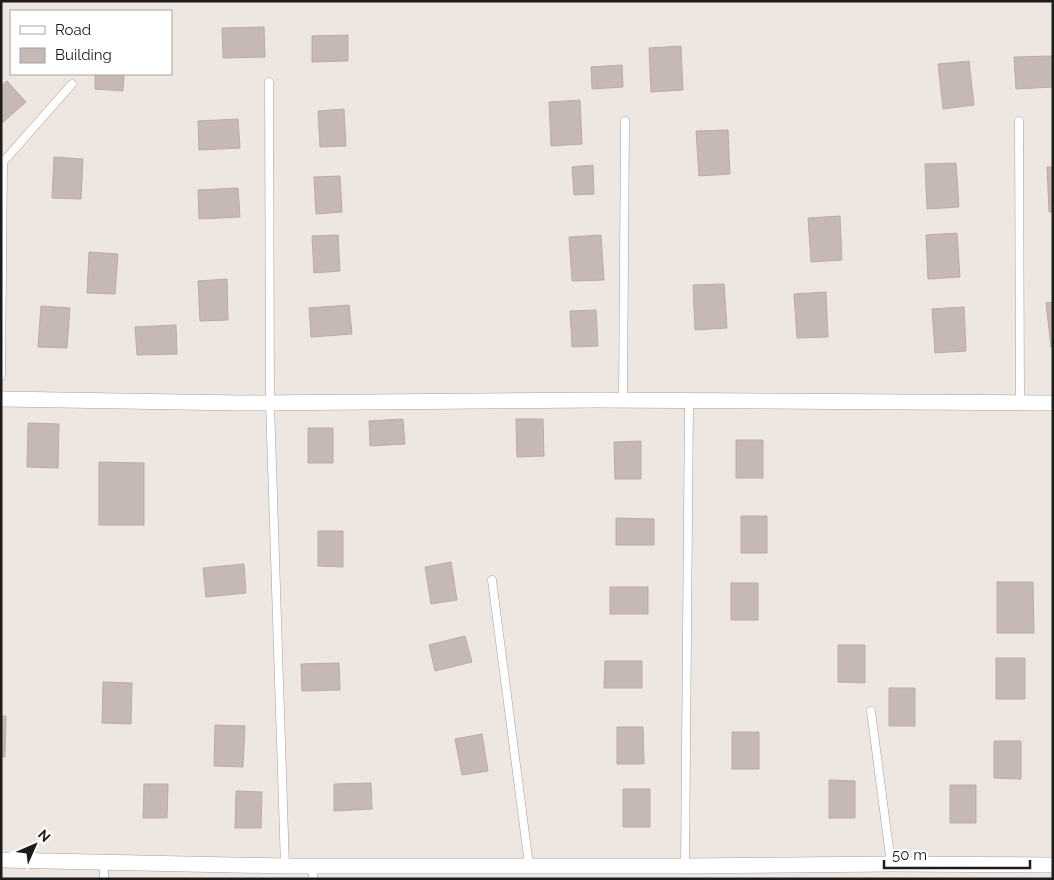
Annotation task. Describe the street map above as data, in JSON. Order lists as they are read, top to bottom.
{
  "legend": ["Road", "Building"],
  "scale_bar": "50 m",
  "north": "top right"
}
